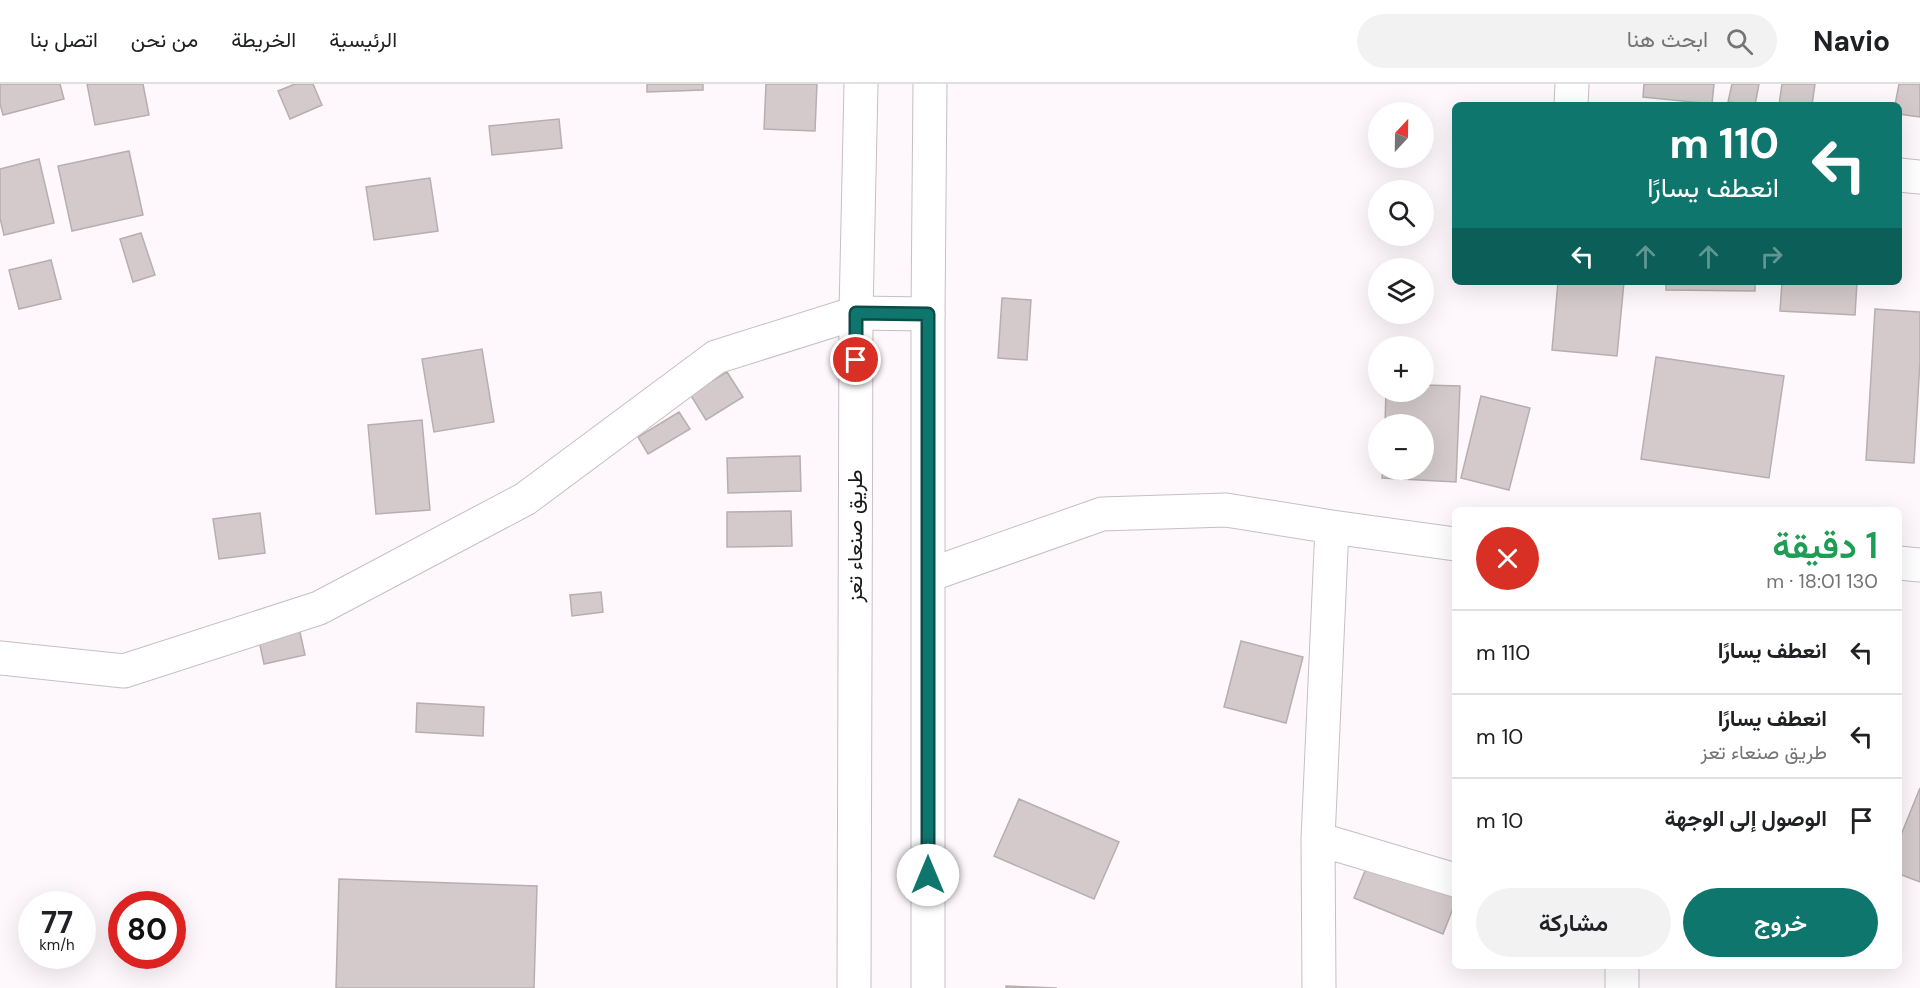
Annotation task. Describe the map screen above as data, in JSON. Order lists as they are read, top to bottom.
{
  "streets": {
    "main road": ["طريق صنعاء تعز"]
  },
  "north": "top",
  "page": {
    "header": "Navio",
    "search": "ابحث هنا",
    "nav": [
      "الرئيسية",
      "الخريطة",
      "من نحن",
      "اتصل بنا"
    ],
    "map_buttons": ["+", "−"],
    "turn": ["110 m", "انعطف يسارًا"],
    "heading": ["1 دقيقة", "130 m · 18:01"],
    "list": [
      {
        "name": "انعطف يسارًا",
        "value": "110 m"
      },
      {
        "name": "انعطف يسارًا",
        "note": "طريق صنعاء تعز",
        "value": "10 m"
      },
      {
        "name": "الوصول إلى الوجهة",
        "value": "10 m"
      }
    ],
    "buttons": ["خروج", "مشاركة"],
    "speed": "77 km/h",
    "limit": "80"
  }
}
